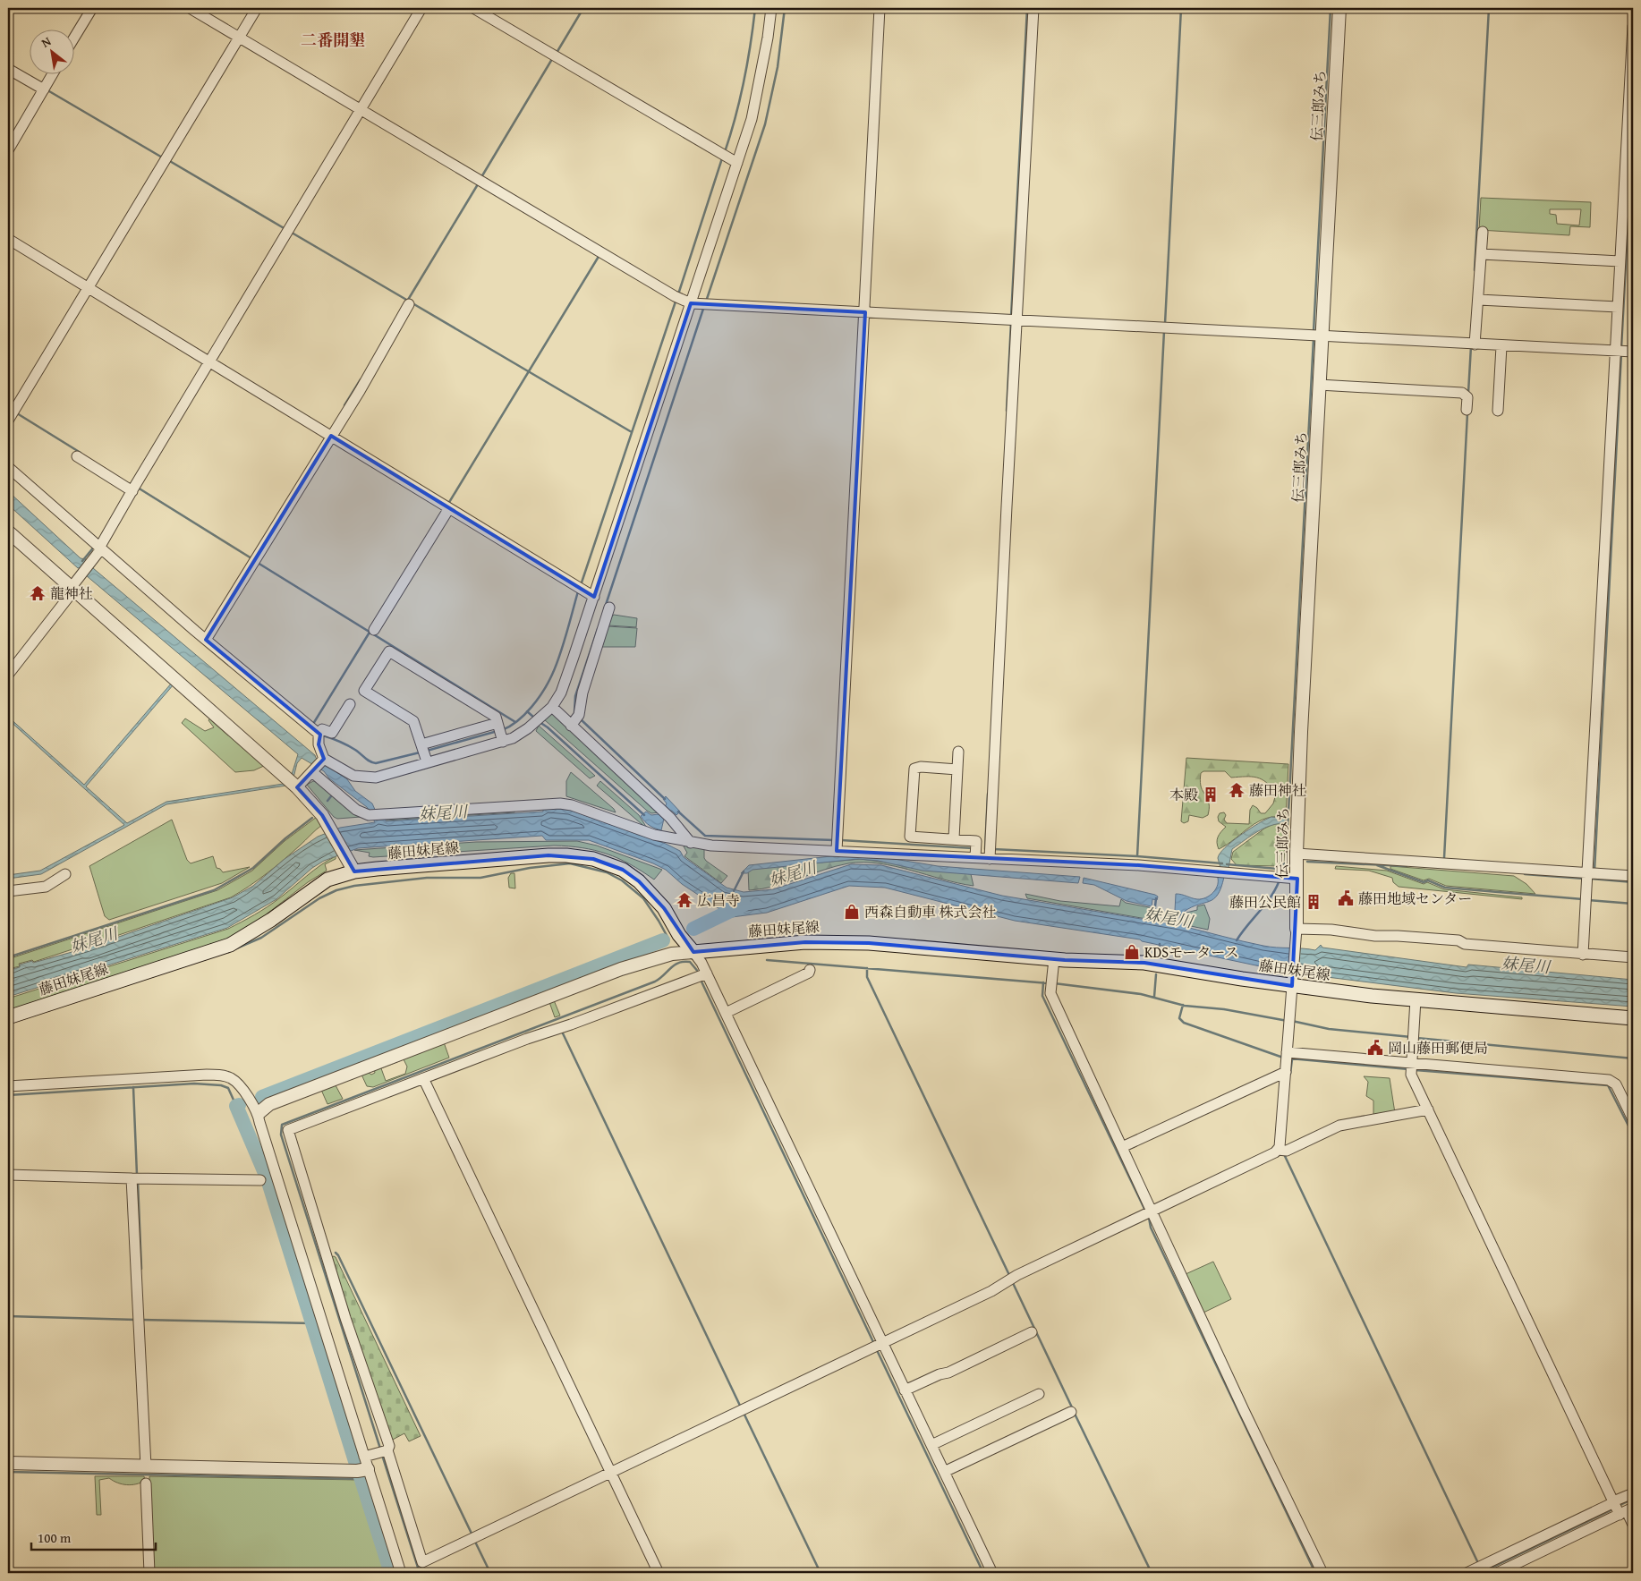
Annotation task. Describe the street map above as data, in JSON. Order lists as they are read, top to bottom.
{
  "streets": {
    "main road": ["藤田妹尾線"],
    "street": ["伝三郎みち"]
  },
  "districts": ["二番開墾"],
  "water": ["妹尾川"],
  "places": {
    "temple": ["龍神社", "藤田神社", "広昌寺"],
    "building": ["本殿", "藤田公民館"],
    "public building": ["藤田地域センター", "岡山藤田郵便局"],
    "shop": ["西森自動車 株式会社", "KDSモータース"]
  },
  "scale_bar": "100 m",
  "north": "top left"
}
